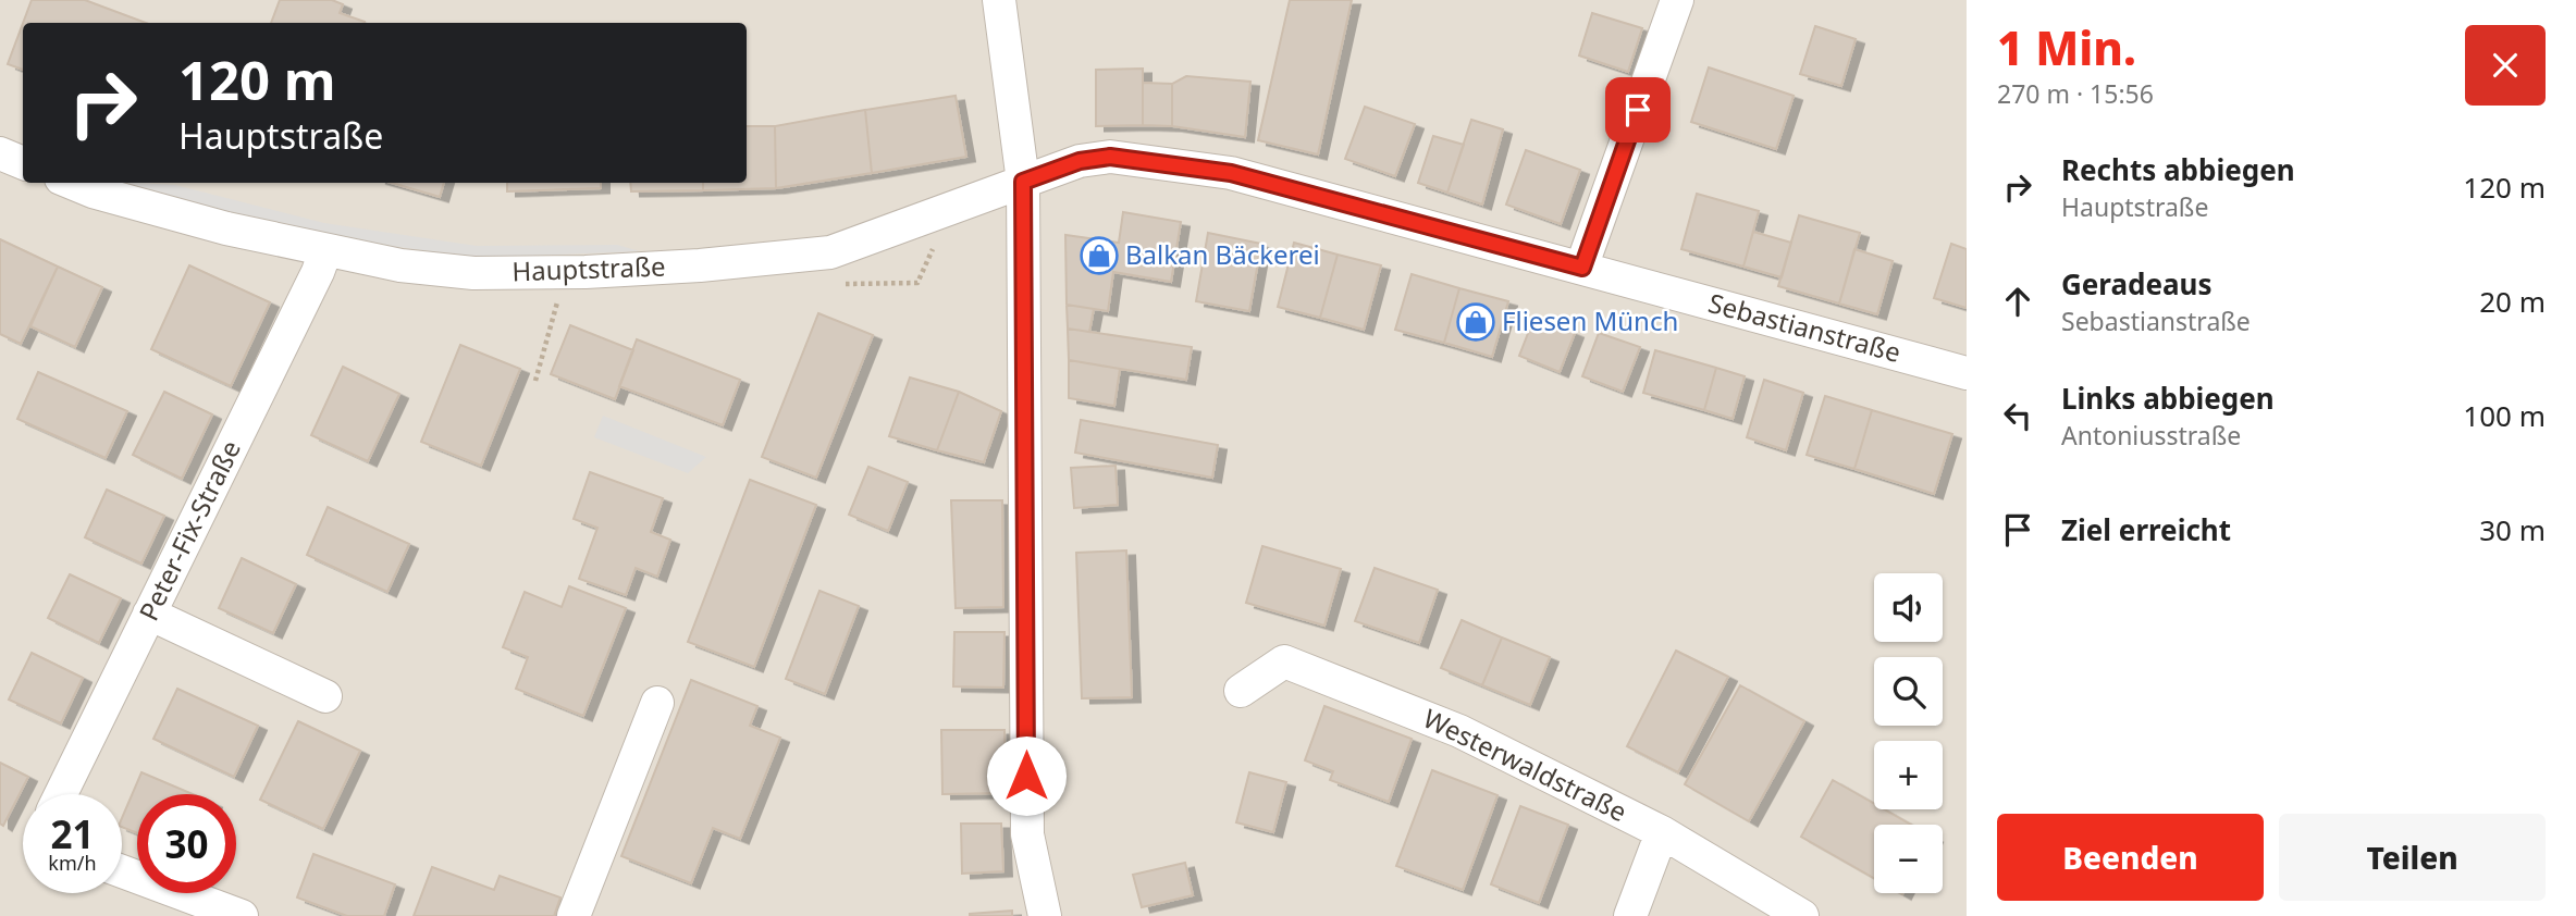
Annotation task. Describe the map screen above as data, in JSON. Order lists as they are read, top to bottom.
{
  "streets": {
    "street": [
      "Hauptstraße",
      "Sebastianstraße",
      "Peter-Fix-Straße",
      "Westerwaldstraße"
    ]
  },
  "crossings": [
    ["Hauptstraße", "Sebastianstraße"],
    ["Hauptstraße", "Peter-Fix-Straße"]
  ],
  "places": {
    "shop": ["Balkan Bäckerei", "Fliesen Münch"]
  },
  "page": {
    "heading": ["1 Min.", "270 m · 15:56"],
    "turn": ["120 m", "Hauptstraße"],
    "list": [
      {
        "name": "Rechts abbiegen",
        "note": "Hauptstraße",
        "value": "120 m"
      },
      {
        "name": "Geradeaus",
        "note": "Sebastianstraße",
        "value": "20 m"
      },
      {
        "name": "Links abbiegen",
        "note": "Antoniusstraße",
        "value": "100 m"
      },
      {
        "name": "Ziel erreicht",
        "value": "30 m"
      }
    ],
    "map_buttons": ["+", "−"],
    "speed": "21 km/h",
    "limit": "30",
    "buttons": ["Beenden", "Teilen"]
  }
}
